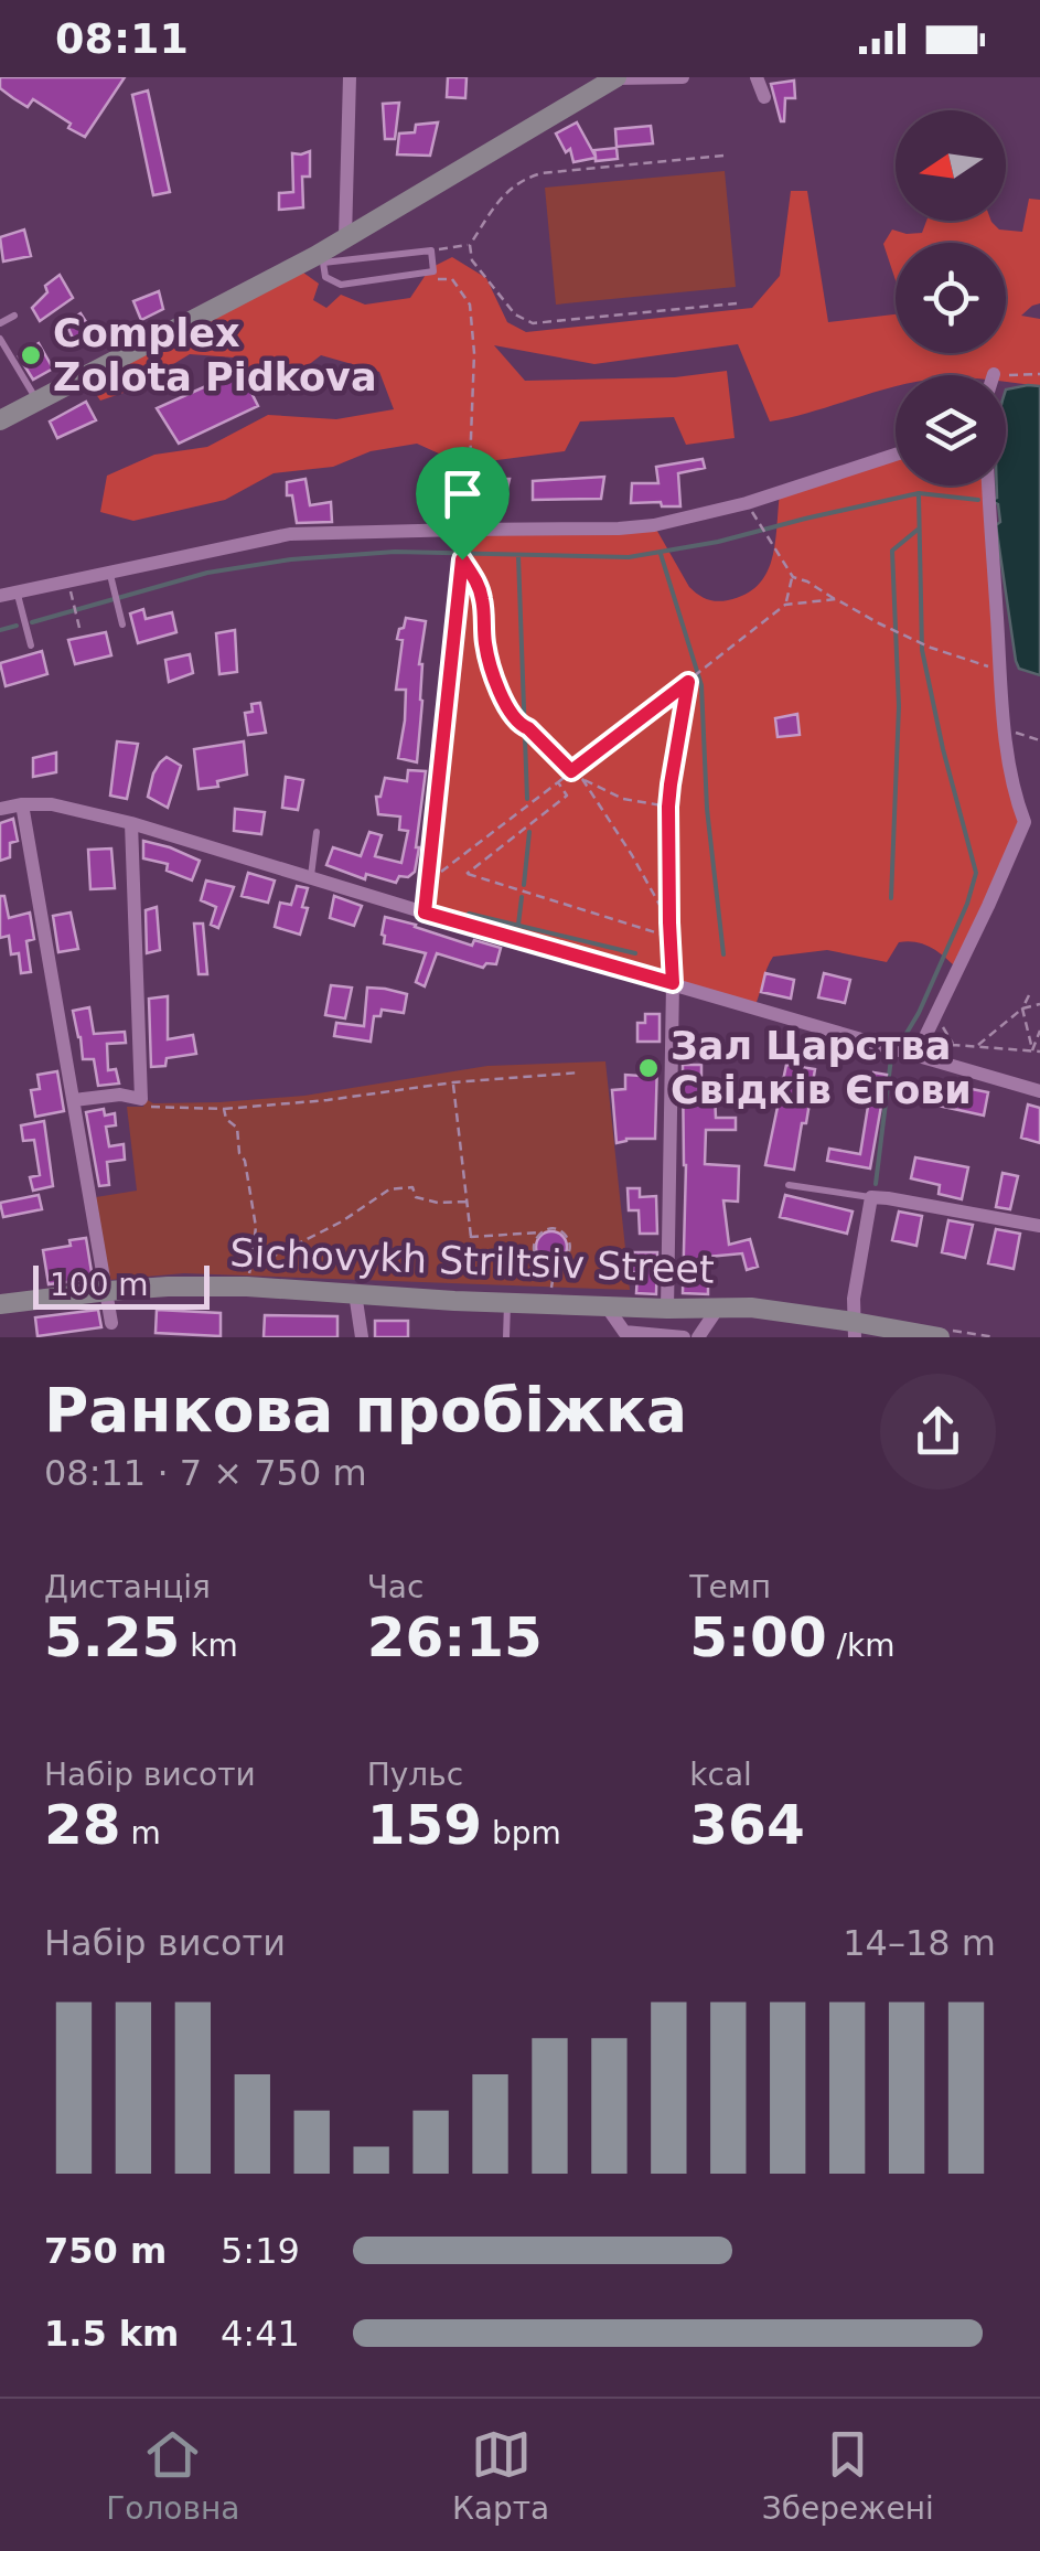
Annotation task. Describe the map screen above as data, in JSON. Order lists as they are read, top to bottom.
{
  "streets": {
    "street": ["Sichovykh Striltsiv Street"]
  },
  "places": ["Complex Zolota Pidkova", "Зал Царства Свідків Єгови"],
  "scale_bar": "100 m",
  "north": "left",
  "page": {
    "status": "08:11",
    "scale": "100 m",
    "heading": ["Ранкова пробіжка", "08:11 · 7 × 750 m"],
    "stats": [
      ["Дистанція", "5.25 km"],
      ["Час", "26:15"],
      ["Темп", "5:00 /km"],
      ["Набір висоти", "28 m"],
      ["Пульс", "159 bpm"],
      ["kcal", "364"]
    ],
    "chart": ["Набір висоти", "14–18 m"],
    "list": [
      {
        "name": "750 m",
        "note": "5:19"
      },
      {
        "name": "1.5 km",
        "note": "4:41"
      }
    ],
    "tabs": ["Головна", "Карта", "Збережені"]
  }
}
